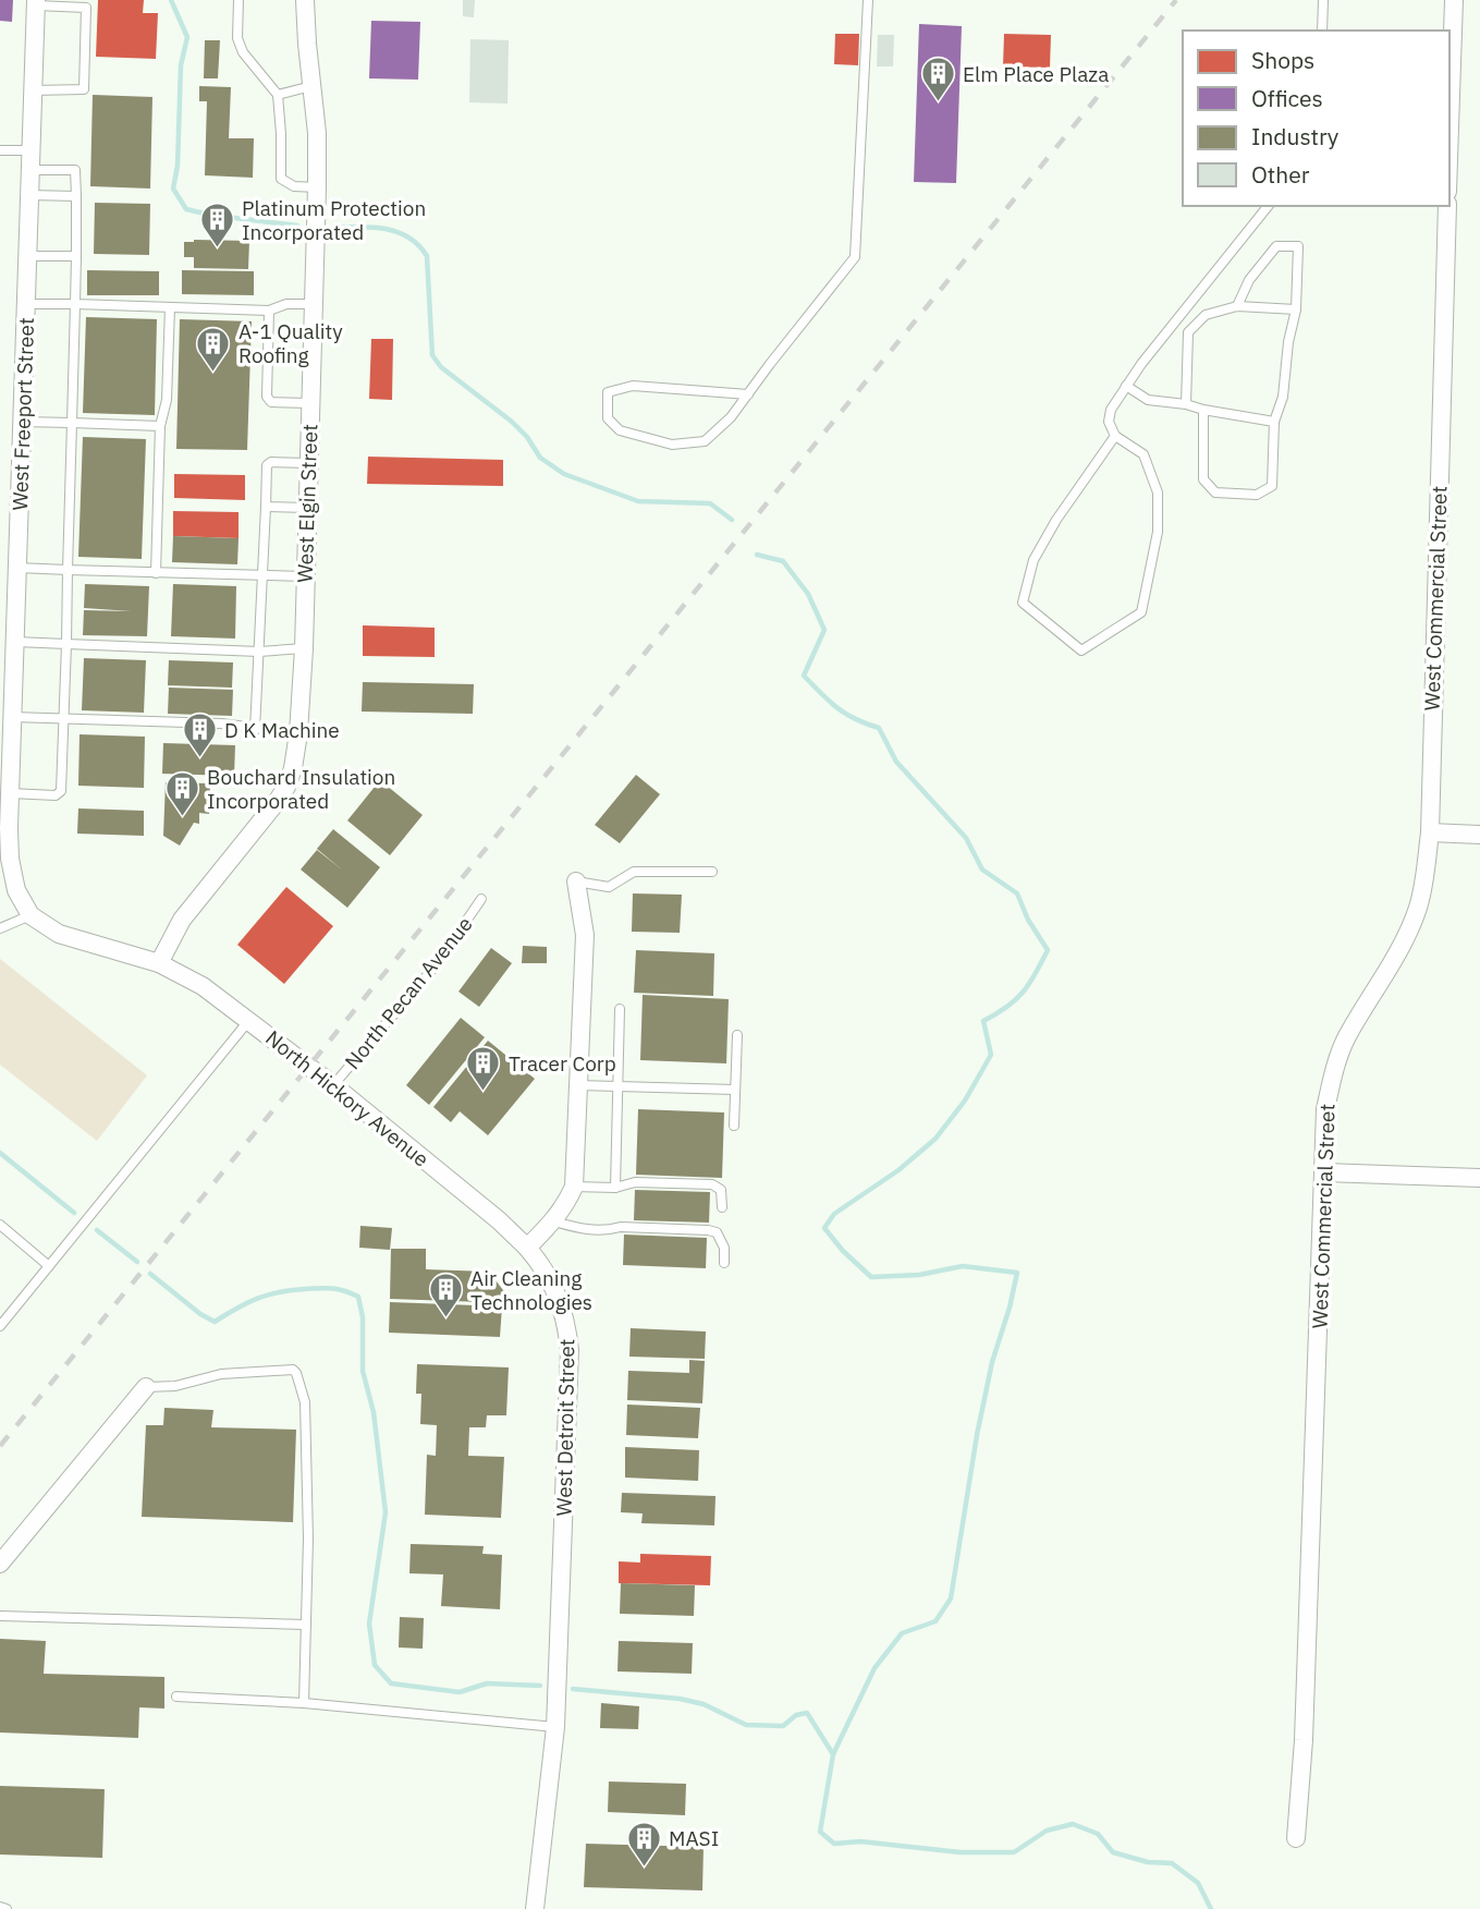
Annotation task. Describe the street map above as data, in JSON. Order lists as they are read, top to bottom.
{
  "streets": {
    "street": [
      "West Freeport Street",
      "West Elgin Street",
      "West Commercial Street",
      "North Hickory Avenue",
      "West Detroit Street"
    ],
    "lane": ["North Pecan Avenue"]
  },
  "crossings": [
    ["West Elgin Street", "North Hickory Avenue"],
    ["North Pecan Avenue", "North Hickory Avenue"],
    ["North Hickory Avenue", "West Detroit Street"]
  ],
  "places": {
    "building": [
      "Elm Place Plaza",
      "Platinum Protection Incorporated",
      "A-1 Quality Roofing",
      "D K Machine",
      "Bouchard Insulation Incorporated",
      "Tracer Corp",
      "Air Cleaning Technologies",
      "MASI"
    ]
  },
  "legend": [
    "Shops",
    "Offices",
    "Industry",
    "Other"
  ]
}
